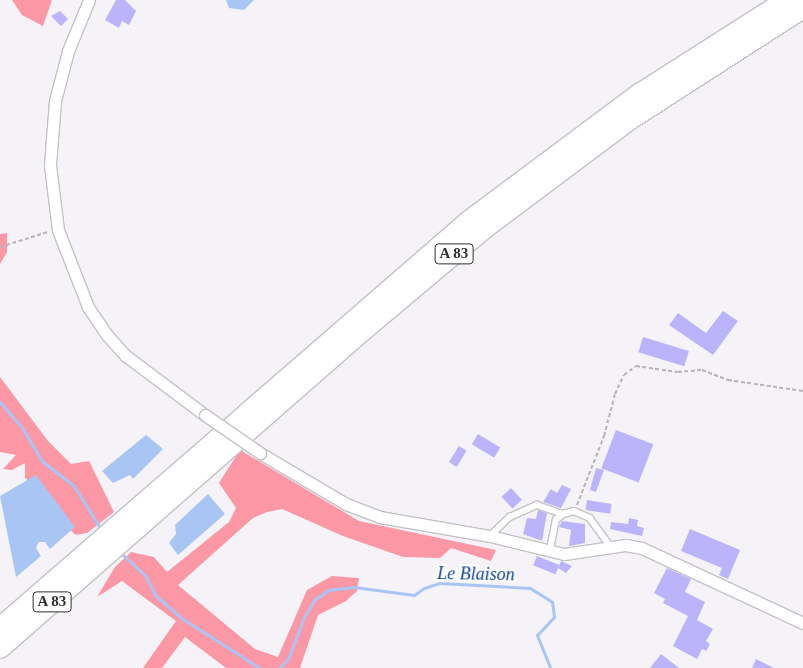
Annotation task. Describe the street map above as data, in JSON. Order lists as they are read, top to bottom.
{
  "streets": {
    "highway": ["A 83"]
  },
  "water": ["Le Blaison"]
}
